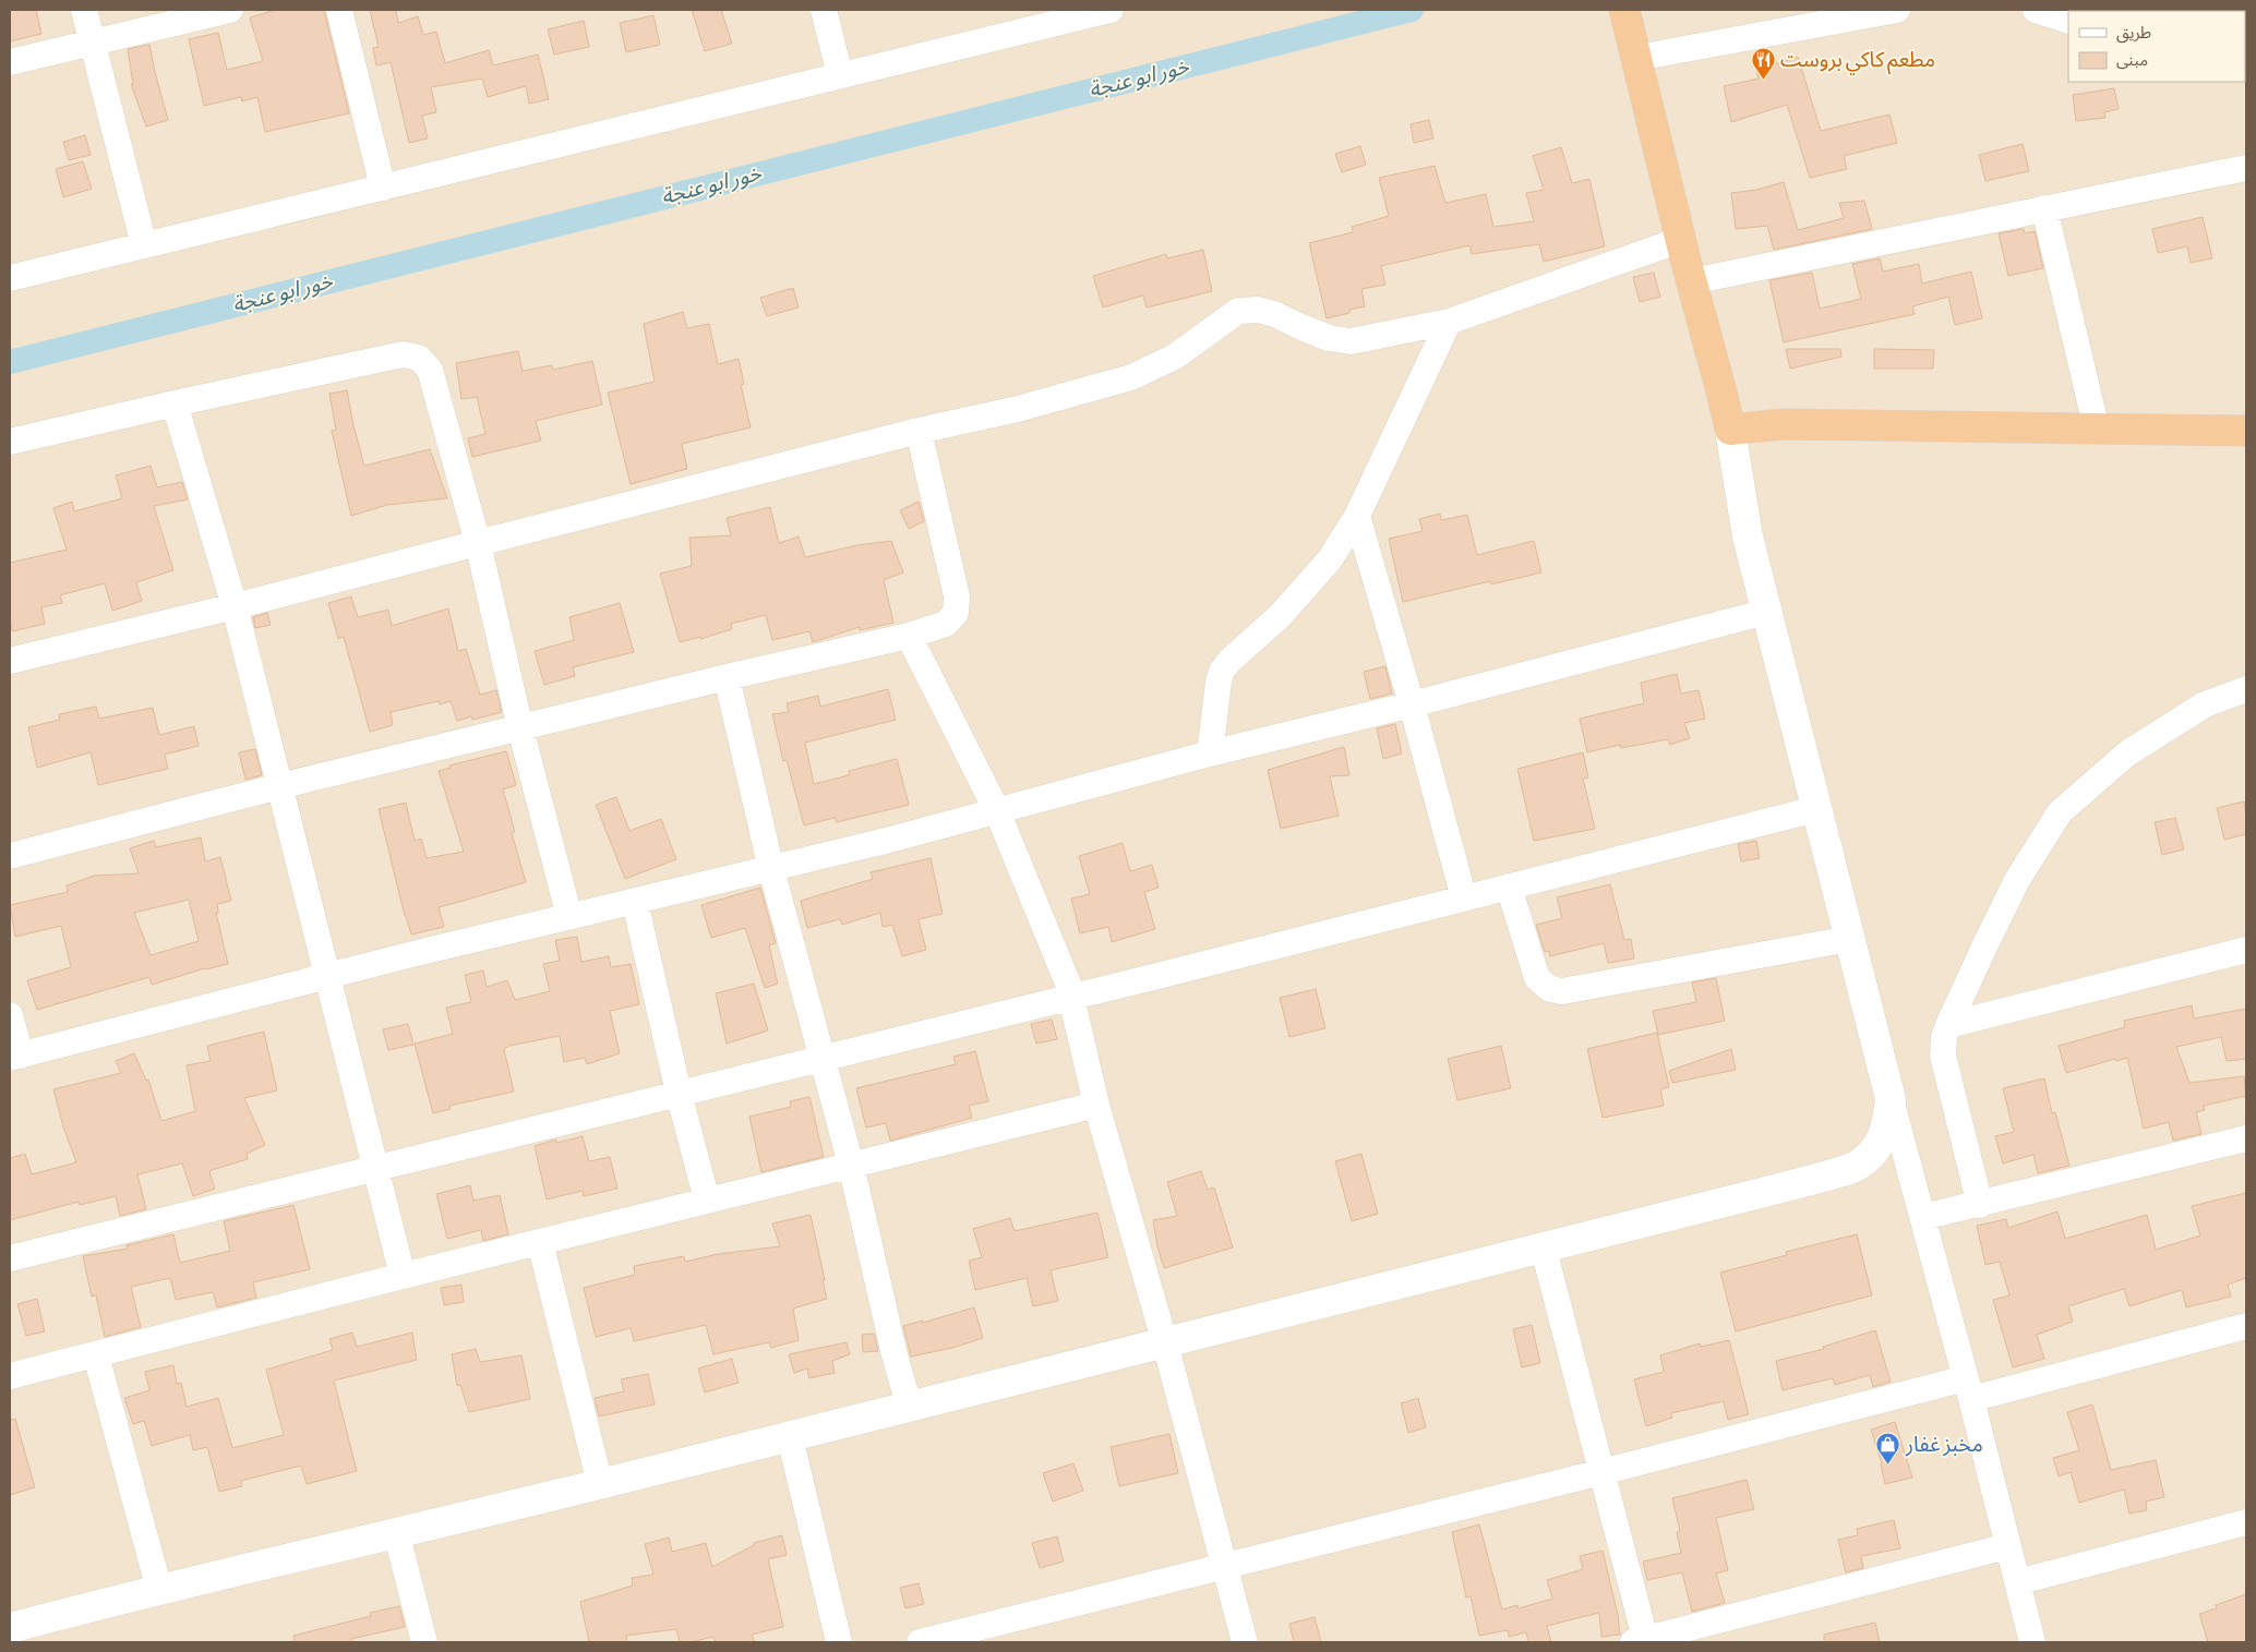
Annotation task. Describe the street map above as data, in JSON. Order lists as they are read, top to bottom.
{
  "water": ["خور ابو عنجة"],
  "places": {
    "restaurant": ["مطعم كاكي بروست"],
    "shop": ["مخبز غفار"]
  },
  "legend": ["طريق", "مبنى"]
}
